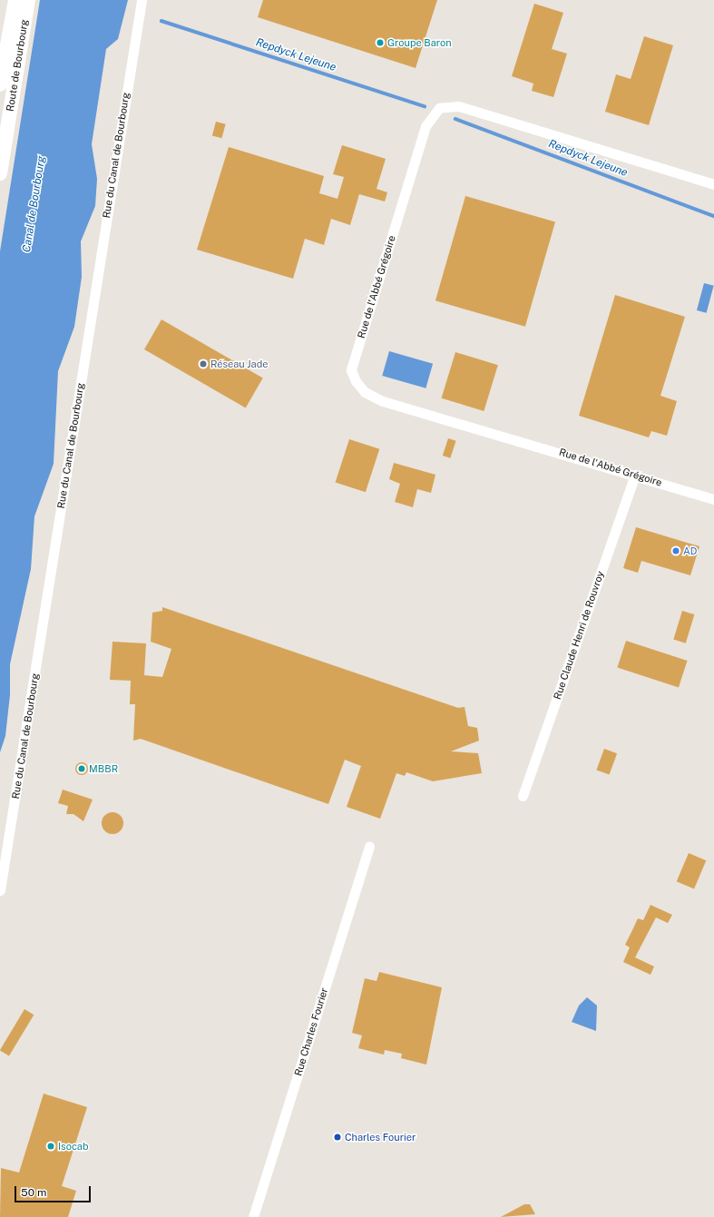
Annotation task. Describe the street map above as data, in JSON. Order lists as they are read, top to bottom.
{
  "streets": {
    "main road": ["Route de Bourbourg"],
    "street": [
      "Rue du Canal de Bourbourg",
      "Rue de l'Abbé Grégoire",
      "Rue Claude Henri de Rouvroy",
      "Rue Charles Fourier"
    ]
  },
  "crossings": [
    ["Rue de l'Abbé Grégoire", "Rue Claude Henri de Rouvroy"]
  ],
  "water": ["Repdyck Lejeune", "Canal de Bourbourg"],
  "places": [
    "Groupe Baron",
    "Réseau Jade",
    "AD",
    "MBBR",
    "Charles Fourier",
    "Isocab"
  ],
  "scale_bar": "50 m"
}
